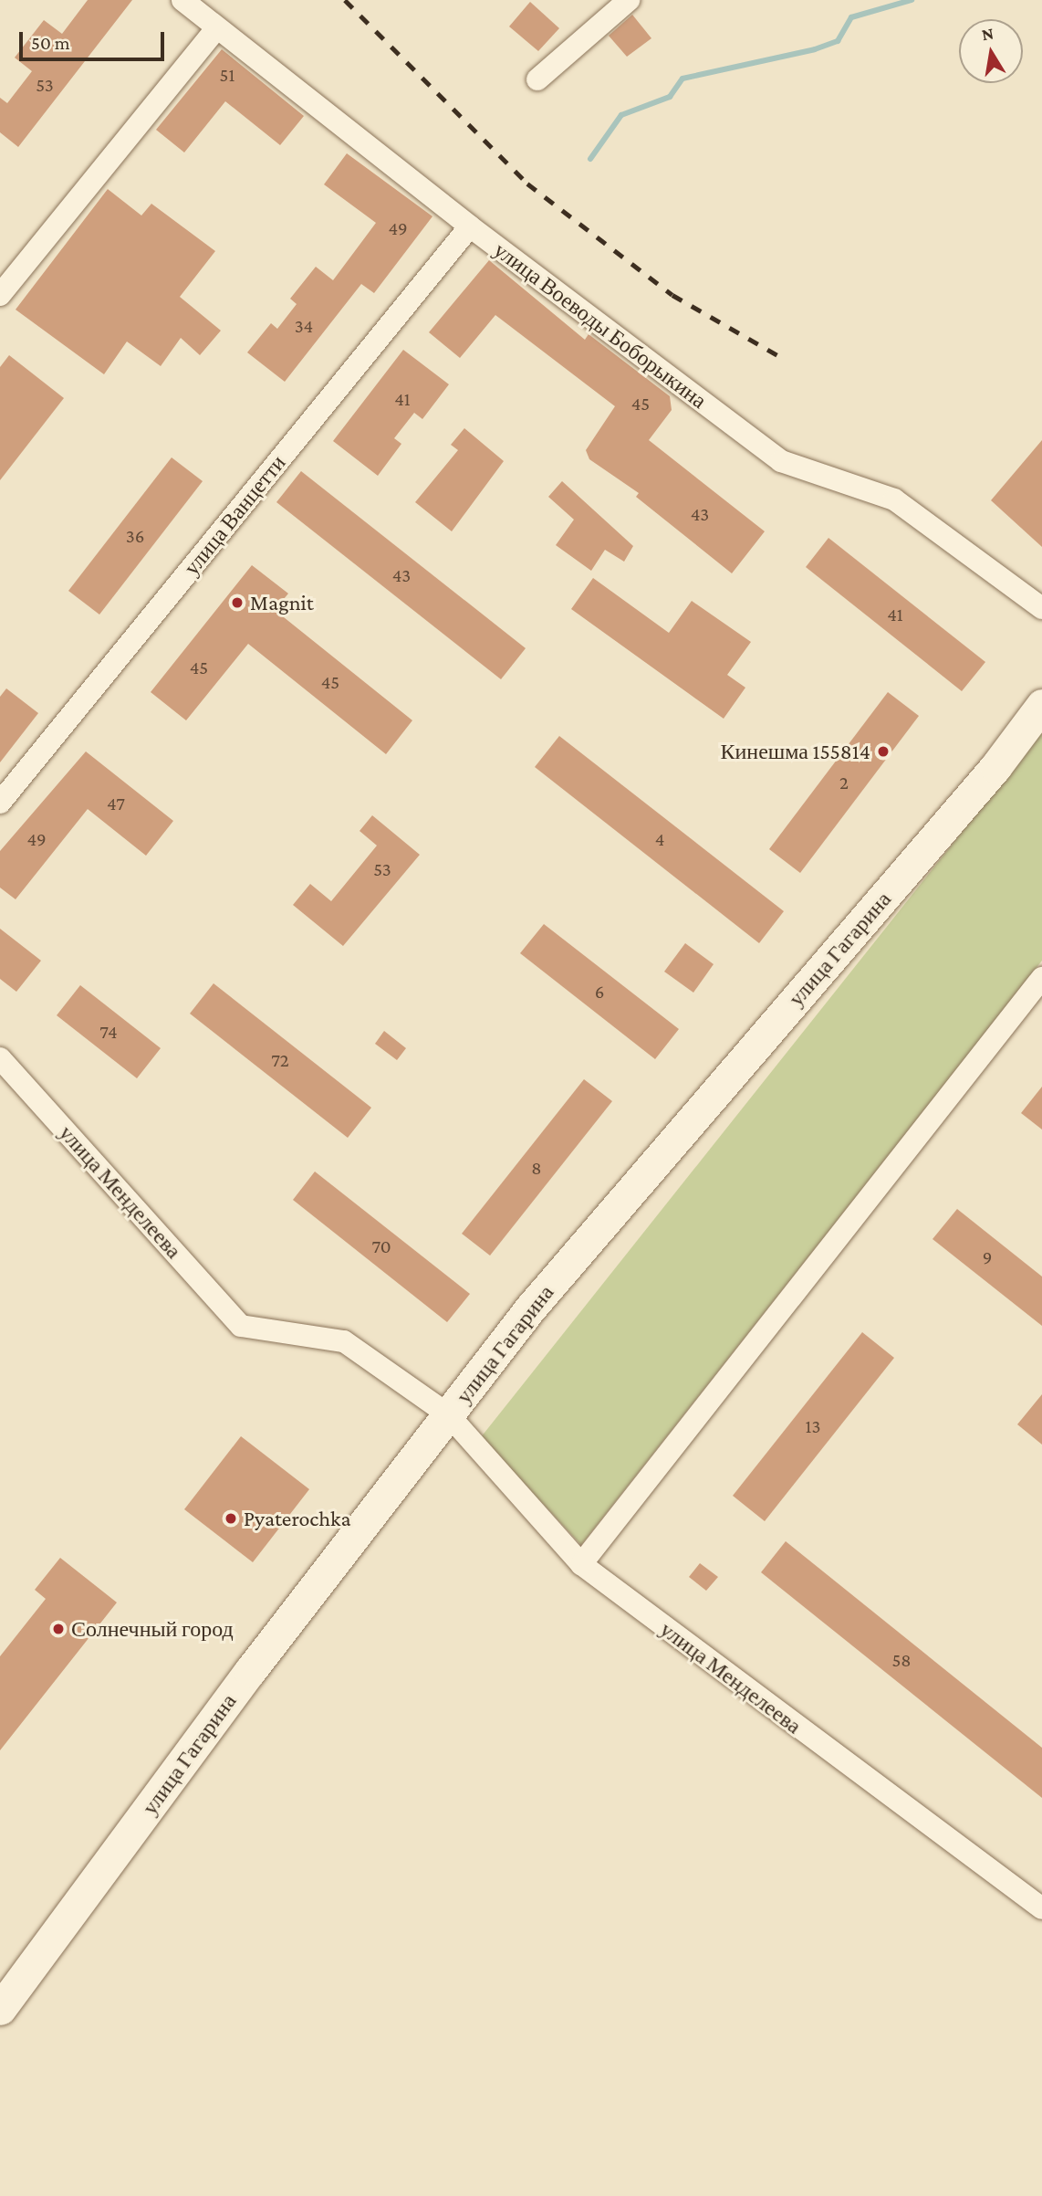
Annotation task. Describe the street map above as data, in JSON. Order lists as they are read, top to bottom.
{
  "streets": {
    "street": [
      "улица Воеводы Боборыкина",
      "улица Ванцетти",
      "улица Гагарина",
      "улица Менделеева"
    ]
  },
  "crossings": [
    ["улица Воеводы Боборыкина", "улица Ванцетти"],
    ["улица Гагарина", "улица Менделеева"]
  ],
  "places": [
    "Magnit",
    "Кинешма 155814",
    "Pyaterochka",
    "Солнечный город"
  ],
  "house_numbers": [
    "51",
    "53",
    "49",
    "34",
    "41",
    "45",
    "43",
    "36",
    "43",
    "41",
    "45",
    "45",
    "2",
    "47",
    "49",
    "4",
    "53",
    "6",
    "74",
    "72",
    "8",
    "70",
    "9",
    "13",
    "58"
  ],
  "scale_bar": "50 m",
  "north": "top"
}
